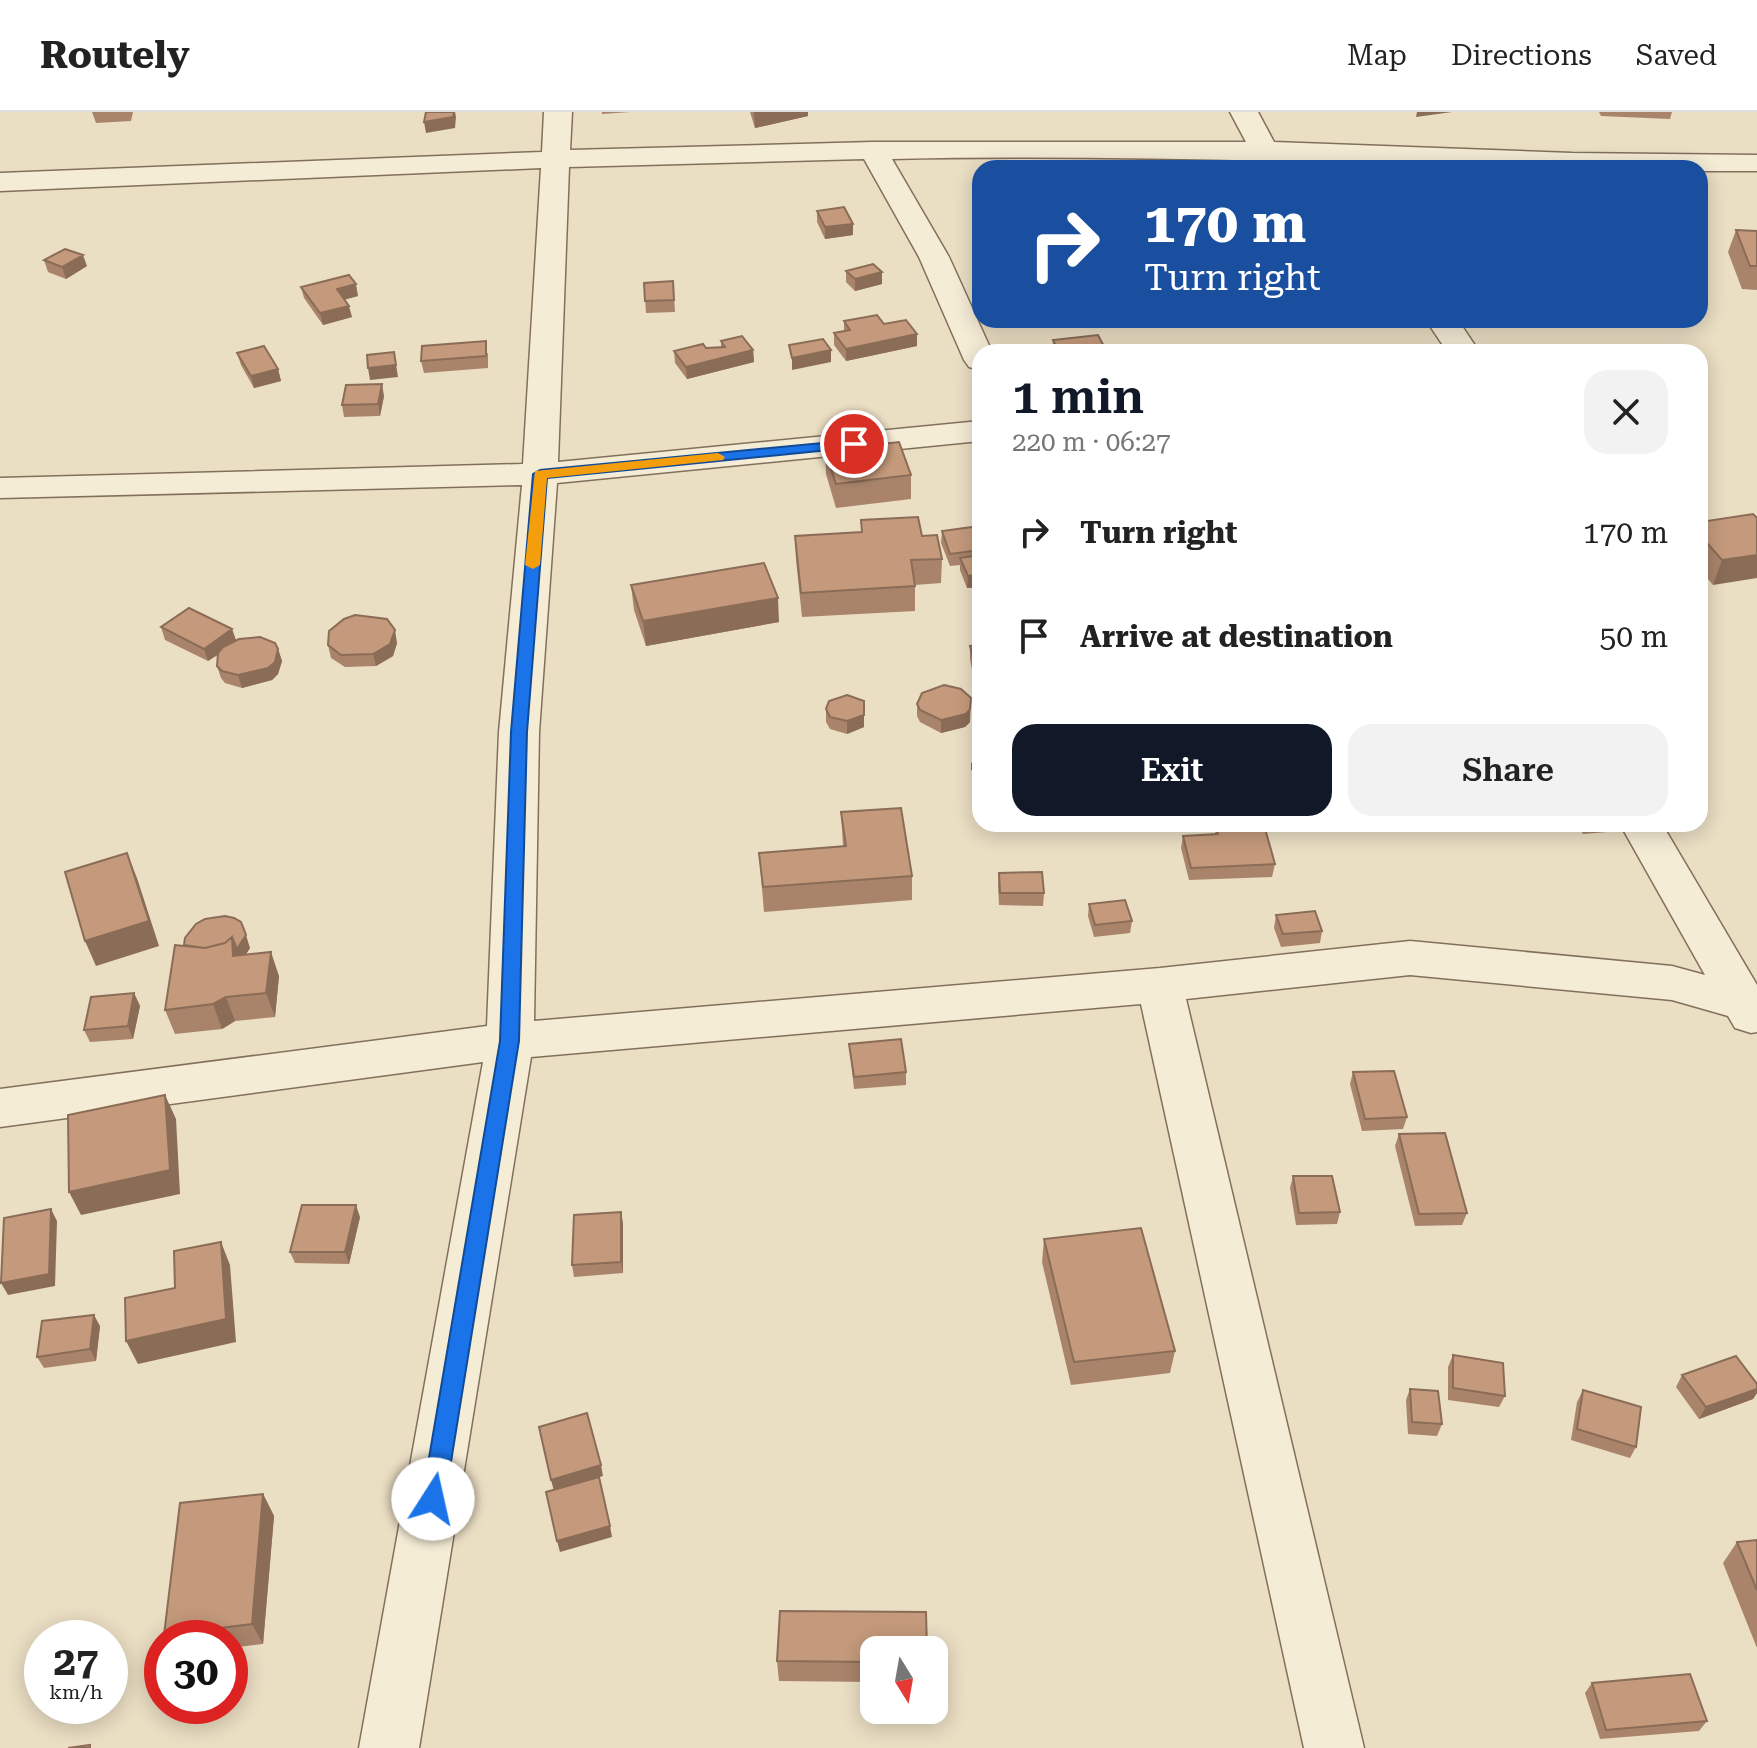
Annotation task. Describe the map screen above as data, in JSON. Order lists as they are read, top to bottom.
{
  "north": "bottom",
  "page": {
    "header": "Routely",
    "nav": ["Map", "Directions", "Saved"],
    "turn": ["170 m", "Turn right"],
    "heading": ["1 min", "220 m · 06:27"],
    "list": [
      {
        "name": "Turn right",
        "value": "170 m"
      },
      {
        "name": "Arrive at destination",
        "value": "50 m"
      }
    ],
    "buttons": ["Exit", "Share"],
    "speed": "27 km/h",
    "limit": "30"
  }
}
